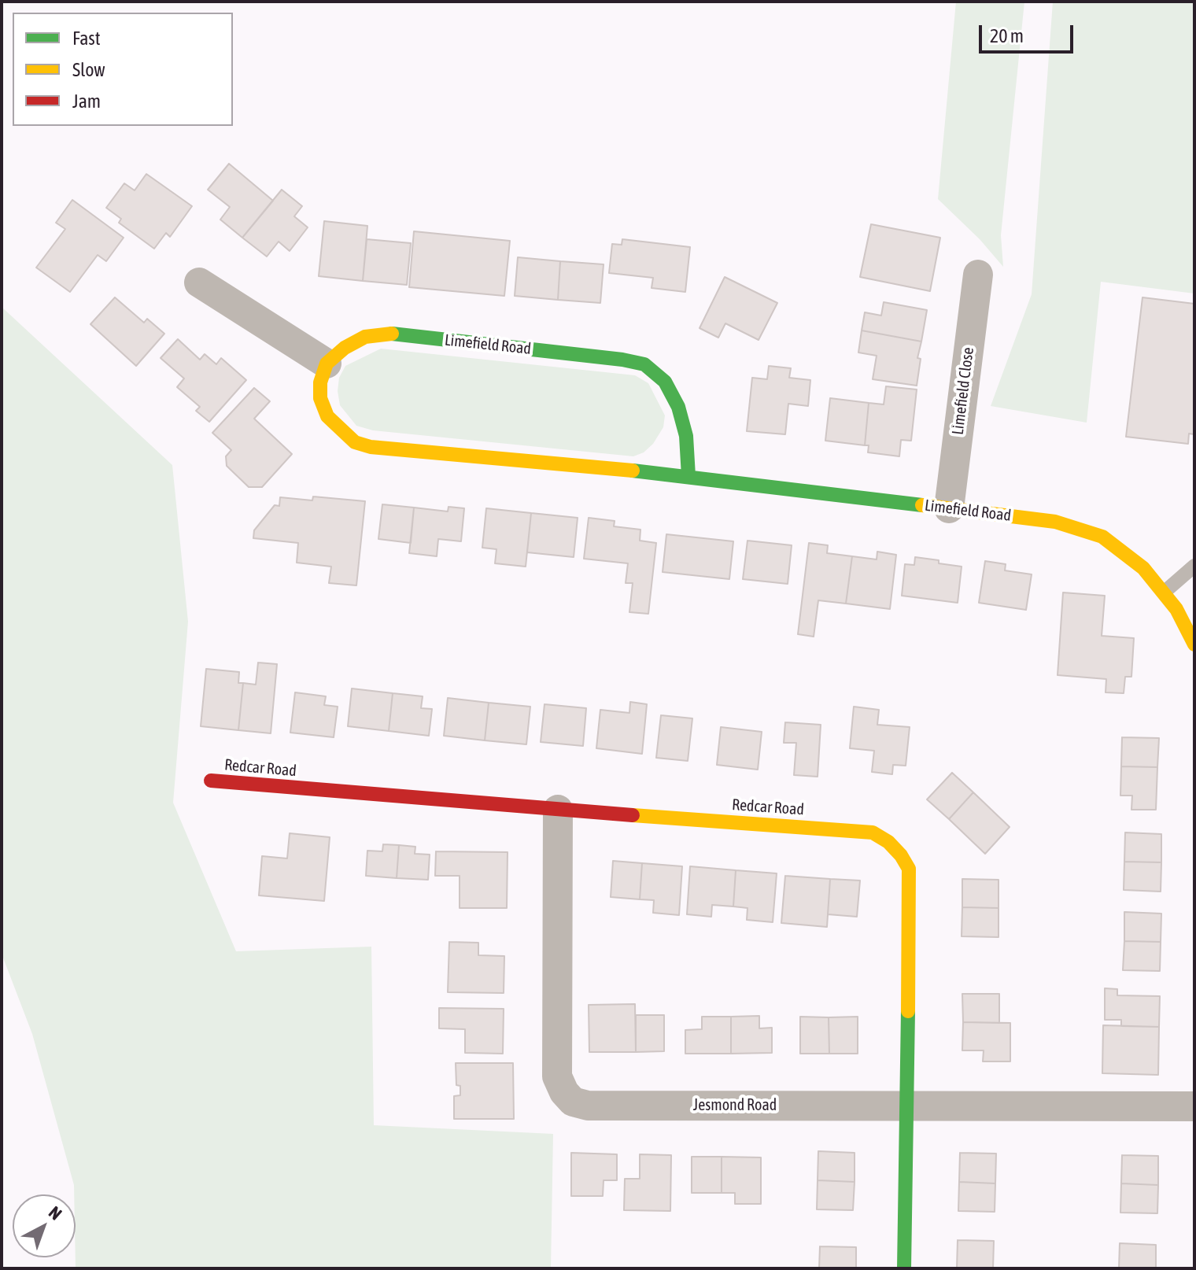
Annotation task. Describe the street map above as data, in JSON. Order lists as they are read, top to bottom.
{
  "streets": {
    "street": [
      "Limefield Road",
      "Limefield Close",
      "Redcar Road",
      "Jesmond Road"
    ]
  },
  "crossings": [
    ["Limefield Road", "Limefield Close"],
    ["Redcar Road", "Jesmond Road"]
  ],
  "legend": ["Fast", "Slow", "Jam"],
  "scale_bar": "20 m",
  "north": "top right"
}
